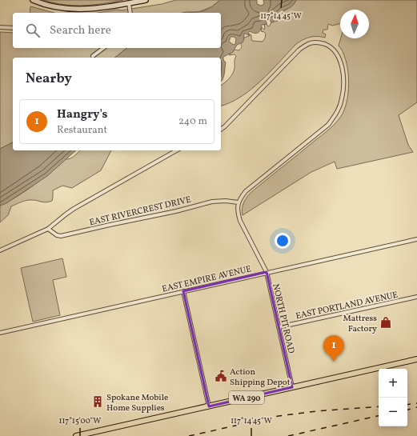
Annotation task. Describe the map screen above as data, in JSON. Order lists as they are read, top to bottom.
{
  "streets": {
    "main road": ["WA 290"],
    "street": [
      "EAST RIVERCREST DRIVE",
      "EAST EMPIRE AVENUE",
      "EAST PORTLAND AVENUE",
      "NORTH PIT ROAD"
    ]
  },
  "crossings": [
    ["EAST RIVERCREST DRIVE", "NORTH PIT ROAD"],
    ["EAST EMPIRE AVENUE", "NORTH PIT ROAD"],
    ["EAST PORTLAND AVENUE", "NORTH PIT ROAD"],
    ["NORTH PIT ROAD", "WA 290"]
  ],
  "places": {
    "shop": ["Mattress Factory"],
    "public building": ["Action Shipping Depot"],
    "building": ["Spokane Mobile Home Supplies"]
  },
  "north": "top",
  "page": {
    "search": "Search here",
    "heading": "Nearby",
    "list": [
      {
        "mark": "1",
        "name": "Hangry's",
        "note": "Restaurant",
        "value": "240 m"
      }
    ],
    "pins": "1",
    "map_buttons": ["+", "−"]
  },
  "coordinates": ["117°14'45\"W", "117°15'00\"W"]
}
